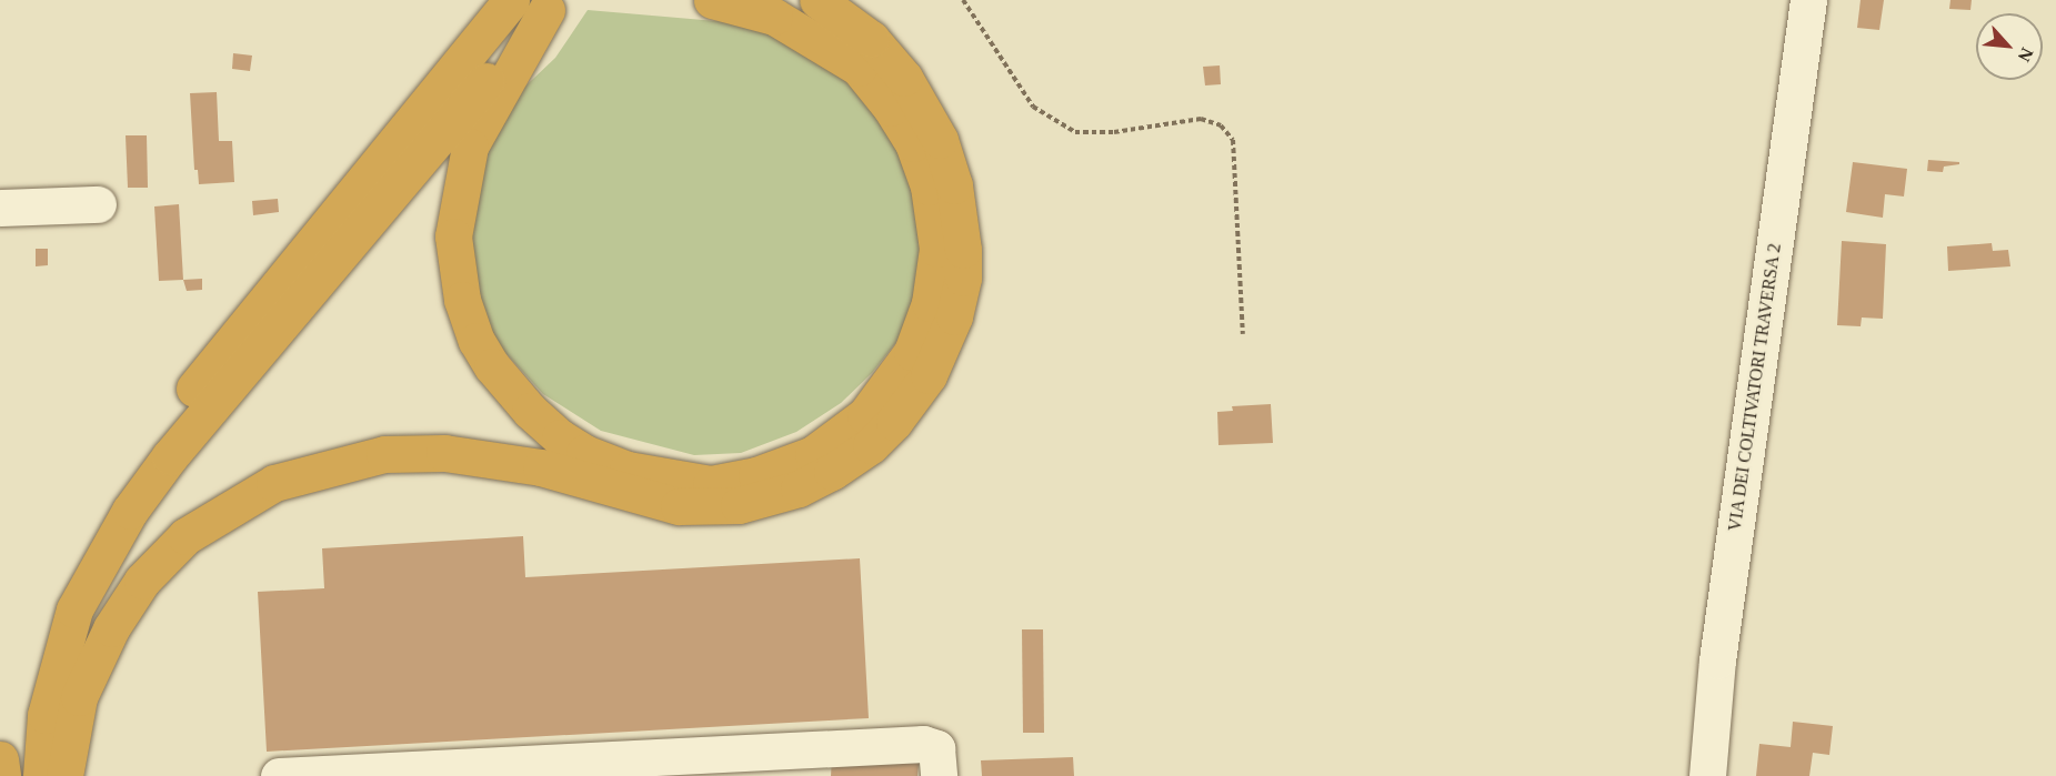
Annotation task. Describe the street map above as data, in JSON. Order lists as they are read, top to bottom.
{
  "streets": {
    "street": ["VIA DEI COLTIVATORI TRAVERSA 2"]
  },
  "north": "bottom right"
}
